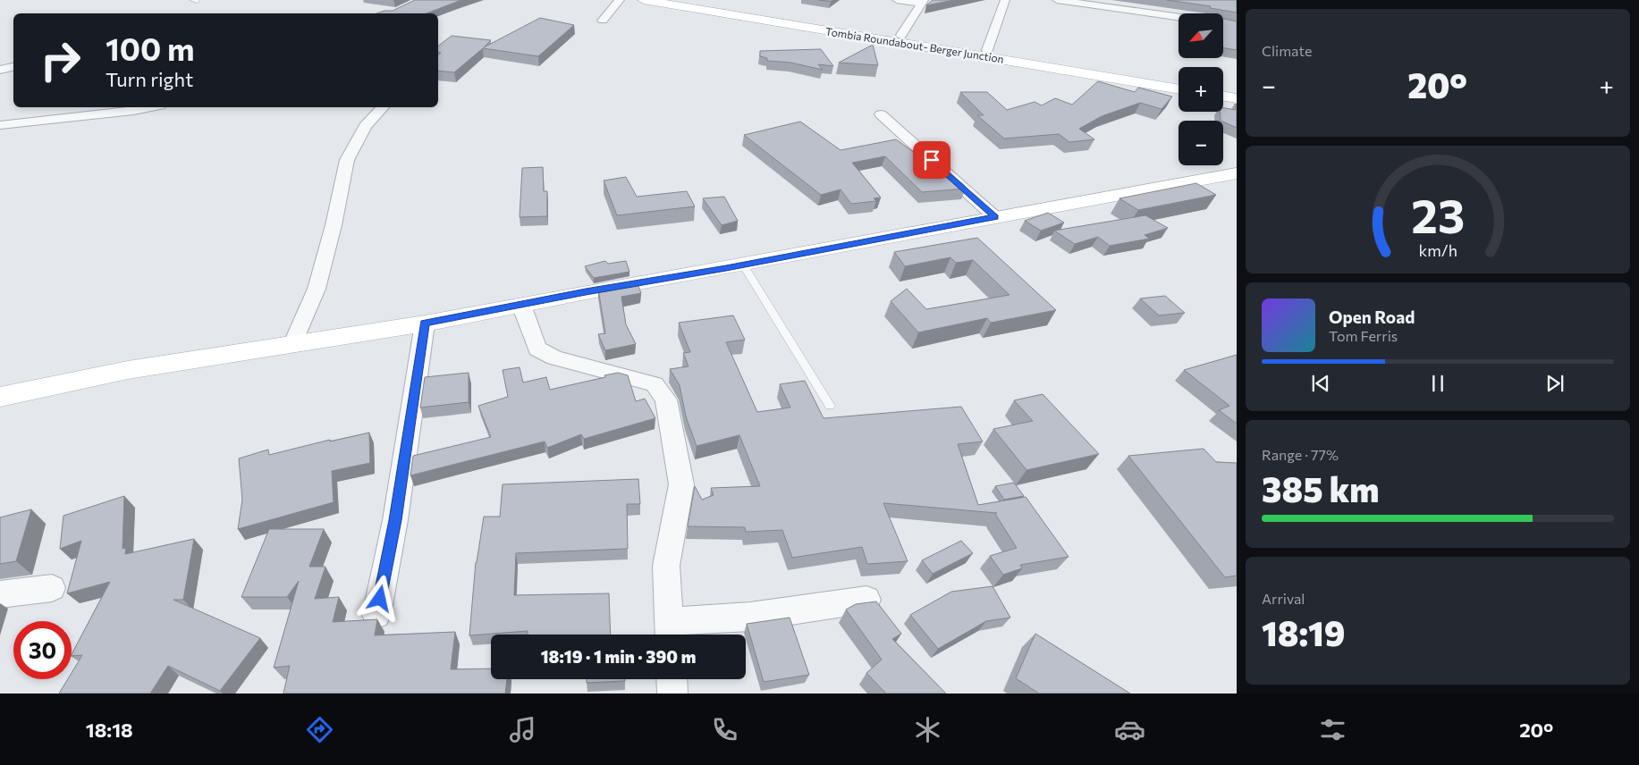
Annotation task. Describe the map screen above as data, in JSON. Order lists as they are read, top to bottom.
{
  "streets": {
    "main road": ["Tombia Roundabout- Berger Junction"]
  },
  "north": "bottom left",
  "page": {
    "tile": [
      "Climate",
      ["Range · 77%", "385 km"],
      ["Arrival", "18:19"]
    ],
    "map_buttons": ["+", "−"],
    "turn": ["100 m", "Turn right"],
    "heat": ["−", "20°", "+"],
    "song": ["Open Road", "Tom Ferris"],
    "limit": "30",
    "trip": "18:19 · 1 min · 390 m",
    "tabs": ["18:18", "20°"],
    "gauge": ["23", "km/h"]
  }
}
